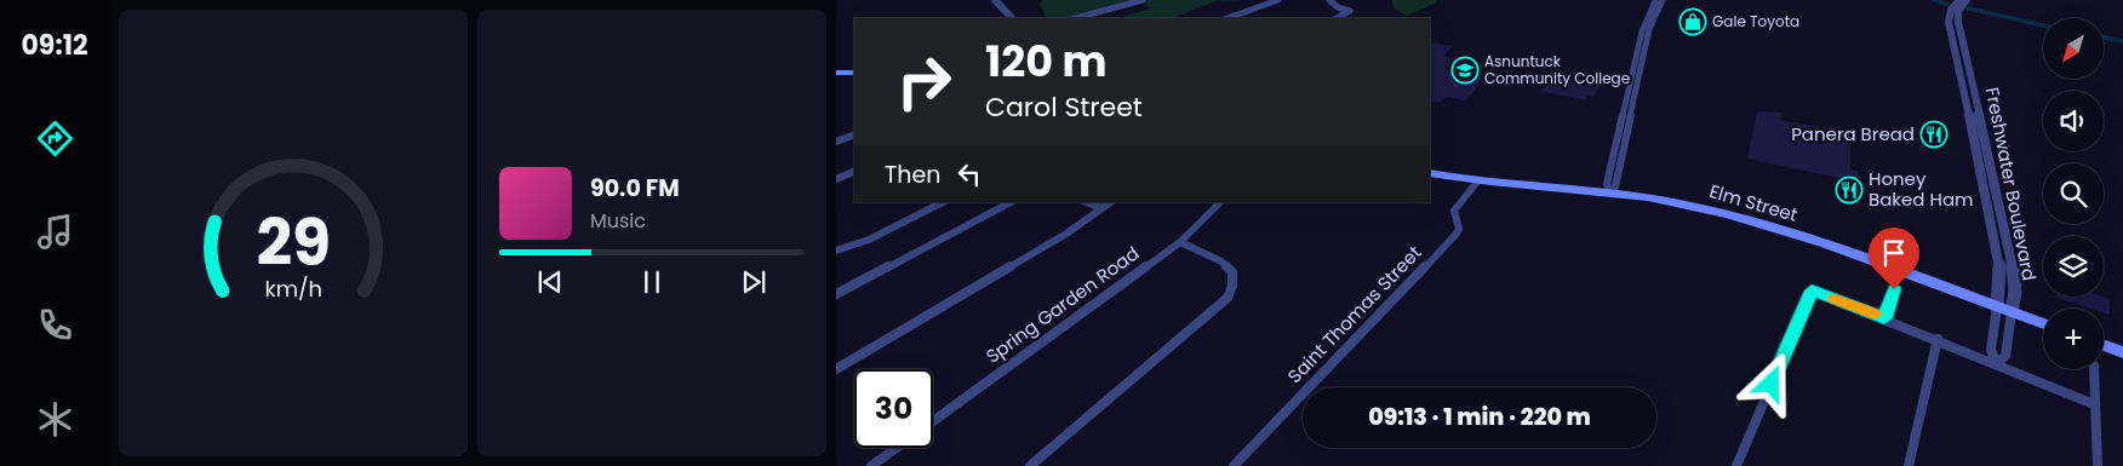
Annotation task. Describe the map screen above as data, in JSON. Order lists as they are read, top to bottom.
{
  "streets": {
    "main road": ["Elm Street"],
    "street": ["Freshwater Boulevard", "Spring Garden Road", "Saint Thomas Street"]
  },
  "crossings": [
    ["Freshwater Boulevard", "Elm Street"],
    ["Elm Street", "Saint Thomas Street"]
  ],
  "places": {
    "shop": ["Gale Toyota"],
    "school or university": ["Asnuntuck Community College"],
    "restaurant": ["Panera Bread", "Honey Baked Ham"]
  },
  "north": "bottom left",
  "page": {
    "tabs": "09:12",
    "map_buttons": "+",
    "turn": ["120 m", "Carol Street"],
    "then": "Then",
    "song": ["90.0 FM", "Music"],
    "limit": "30",
    "trip": "09:13 · 1 min · 220 m",
    "gauge": ["29", "km/h"]
  }
}
